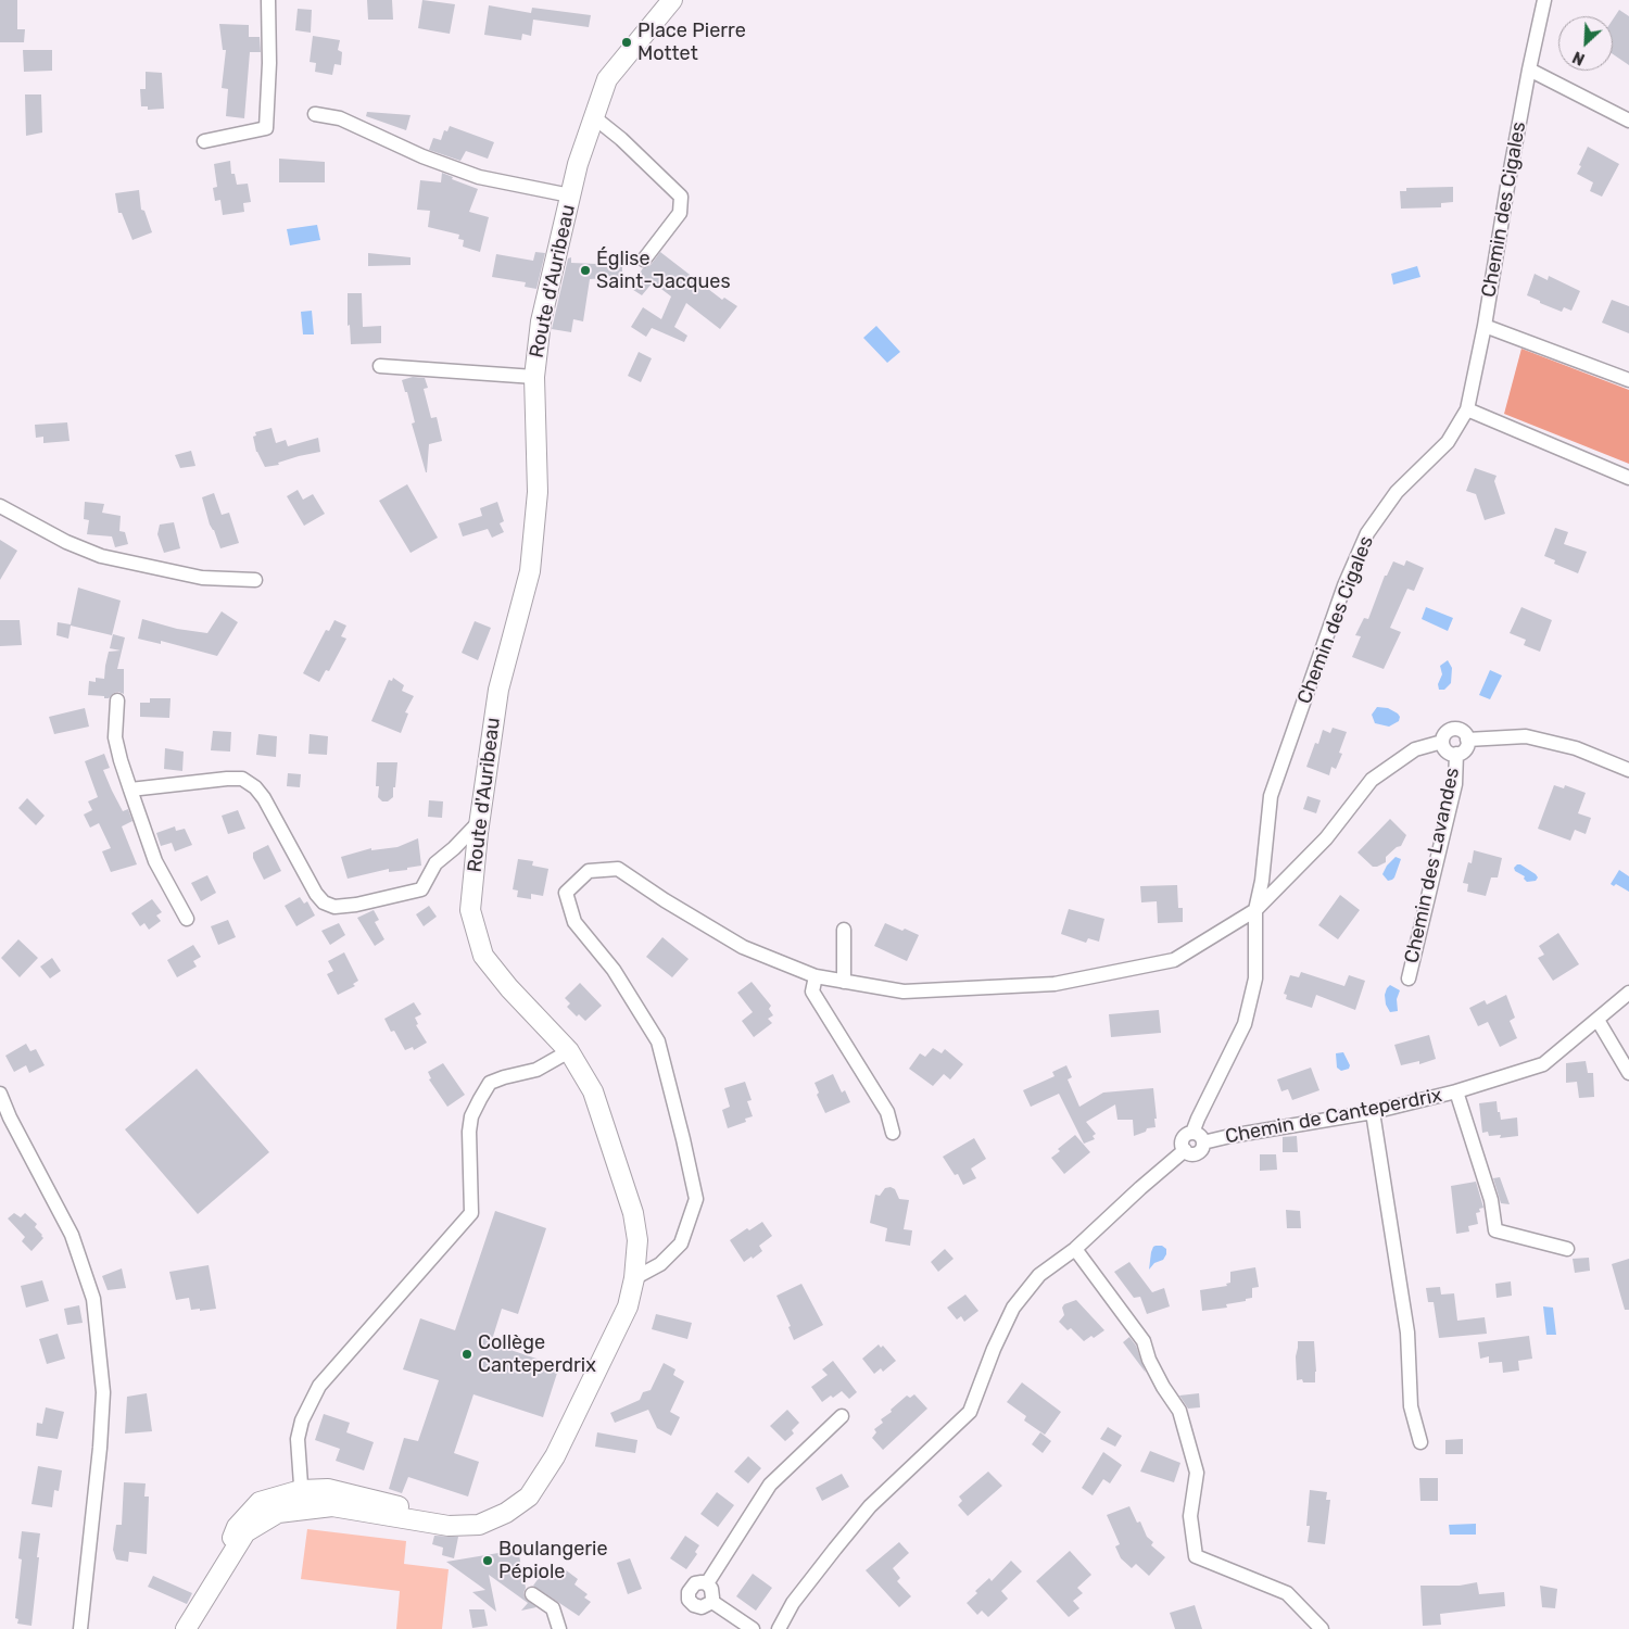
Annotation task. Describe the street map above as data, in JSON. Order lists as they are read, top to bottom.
{
  "streets": {
    "street": [
      "Chemin des Cigales",
      "Route d'Auribeau",
      "Chemin des Lavandes",
      "Chemin de Canteperdrix"
    ]
  },
  "crossings": [
    ["Chemin des Cigales", "Chemin de Canteperdrix"]
  ],
  "places": [
    "Place Pierre Mottet",
    "Église Saint-Jacques",
    "Collège Canteperdrix",
    "Boulangerie Pépiole"
  ],
  "north": "bottom left"
}
